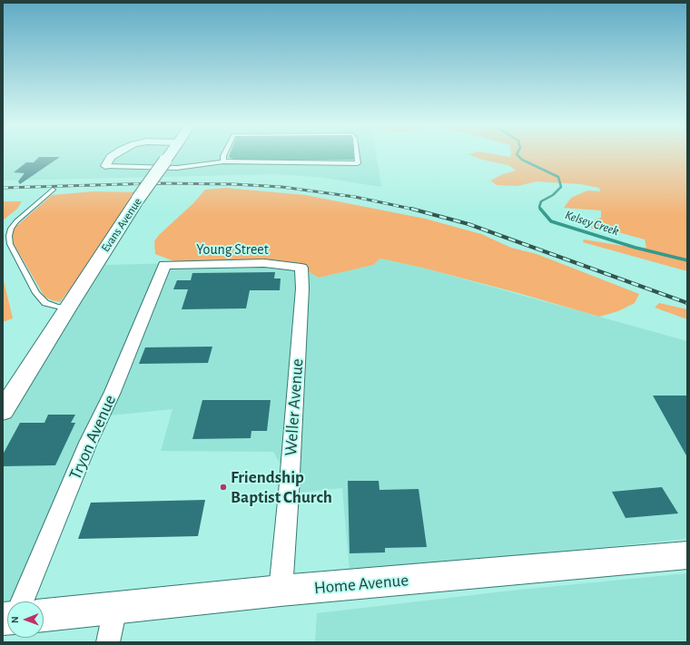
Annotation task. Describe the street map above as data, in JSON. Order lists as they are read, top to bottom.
{
  "streets": {
    "street": [
      "Evans Avenue",
      "Young Street",
      "Weller Avenue",
      "Tryon Avenue",
      "Home Avenue"
    ]
  },
  "crossings": [
    ["Young Street", "Weller Avenue"],
    ["Young Street", "Tryon Avenue"],
    ["Weller Avenue", "Home Avenue"]
  ],
  "water": ["Kelsey Creek"],
  "places": ["Friendship Baptist Church"],
  "north": "left"
}
